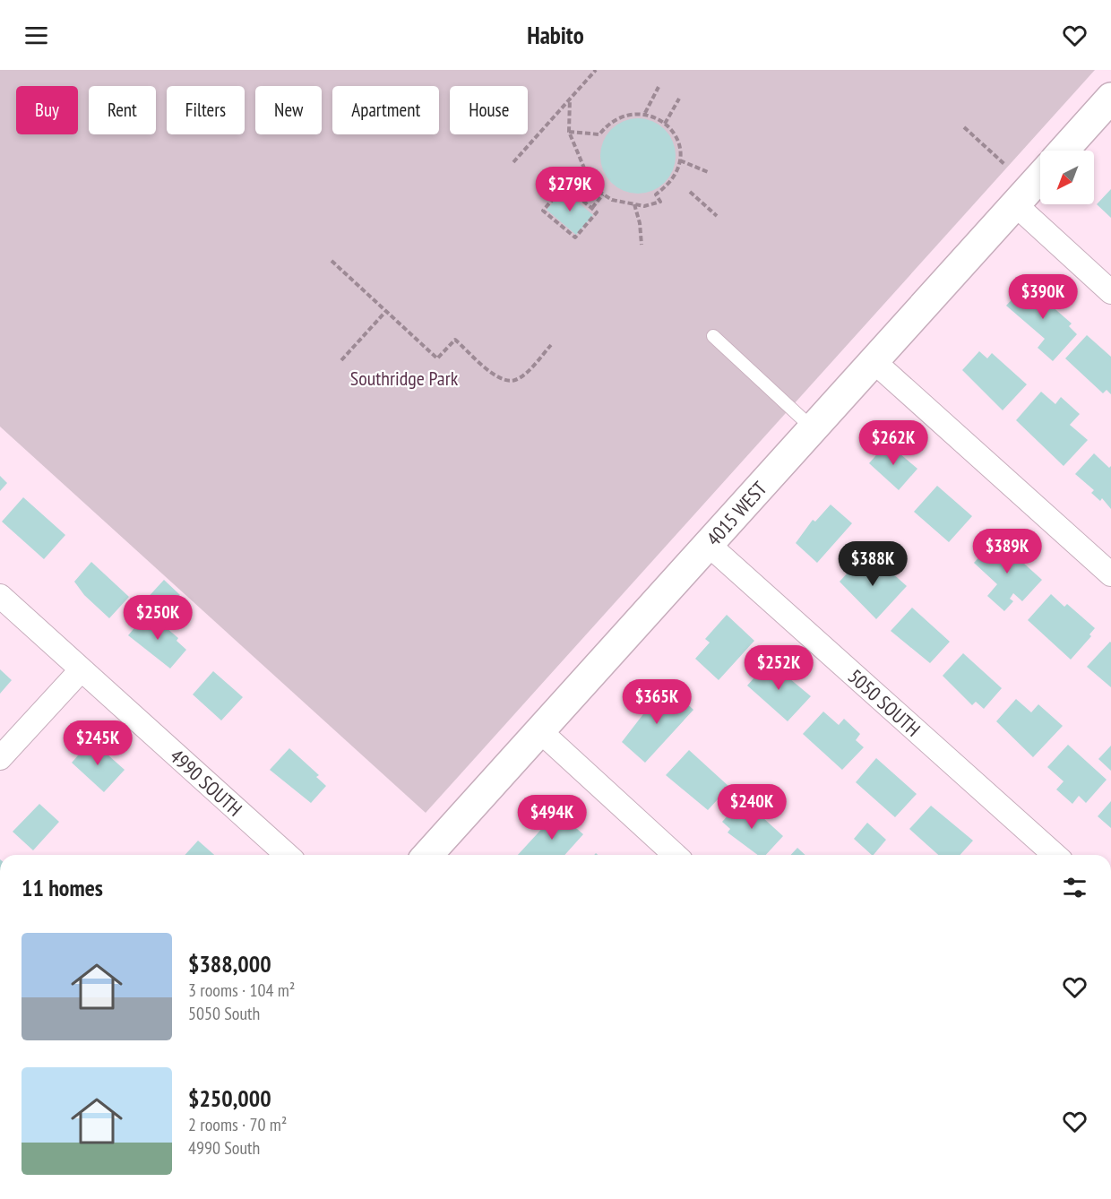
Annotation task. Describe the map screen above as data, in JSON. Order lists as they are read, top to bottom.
{
  "streets": {
    "street": ["4015 WEST", "5050 SOUTH", "4990 SOUTH"]
  },
  "crossings": [
    ["4015 WEST", "5050 SOUTH"]
  ],
  "parks": ["Southridge Park"],
  "north": "bottom left",
  "page": {
    "header": "Habito",
    "chip": [
      "Buy",
      "Rent",
      "Filters",
      "New",
      "Apartment",
      "House"
    ],
    "price": [
      "$279K",
      "$390K",
      "$262K",
      "$389K",
      "$388K",
      "$250K",
      "$252K",
      "$365K",
      "$245K",
      "$240K",
      "$494K"
    ],
    "heading": "11 homes",
    "list": [
      {
        "name": "$388,000",
        "note": "3 rooms · 104 m² · 5050 South"
      },
      {
        "name": "$250,000",
        "note": "2 rooms · 70 m² · 4990 South"
      }
    ]
  }
}
